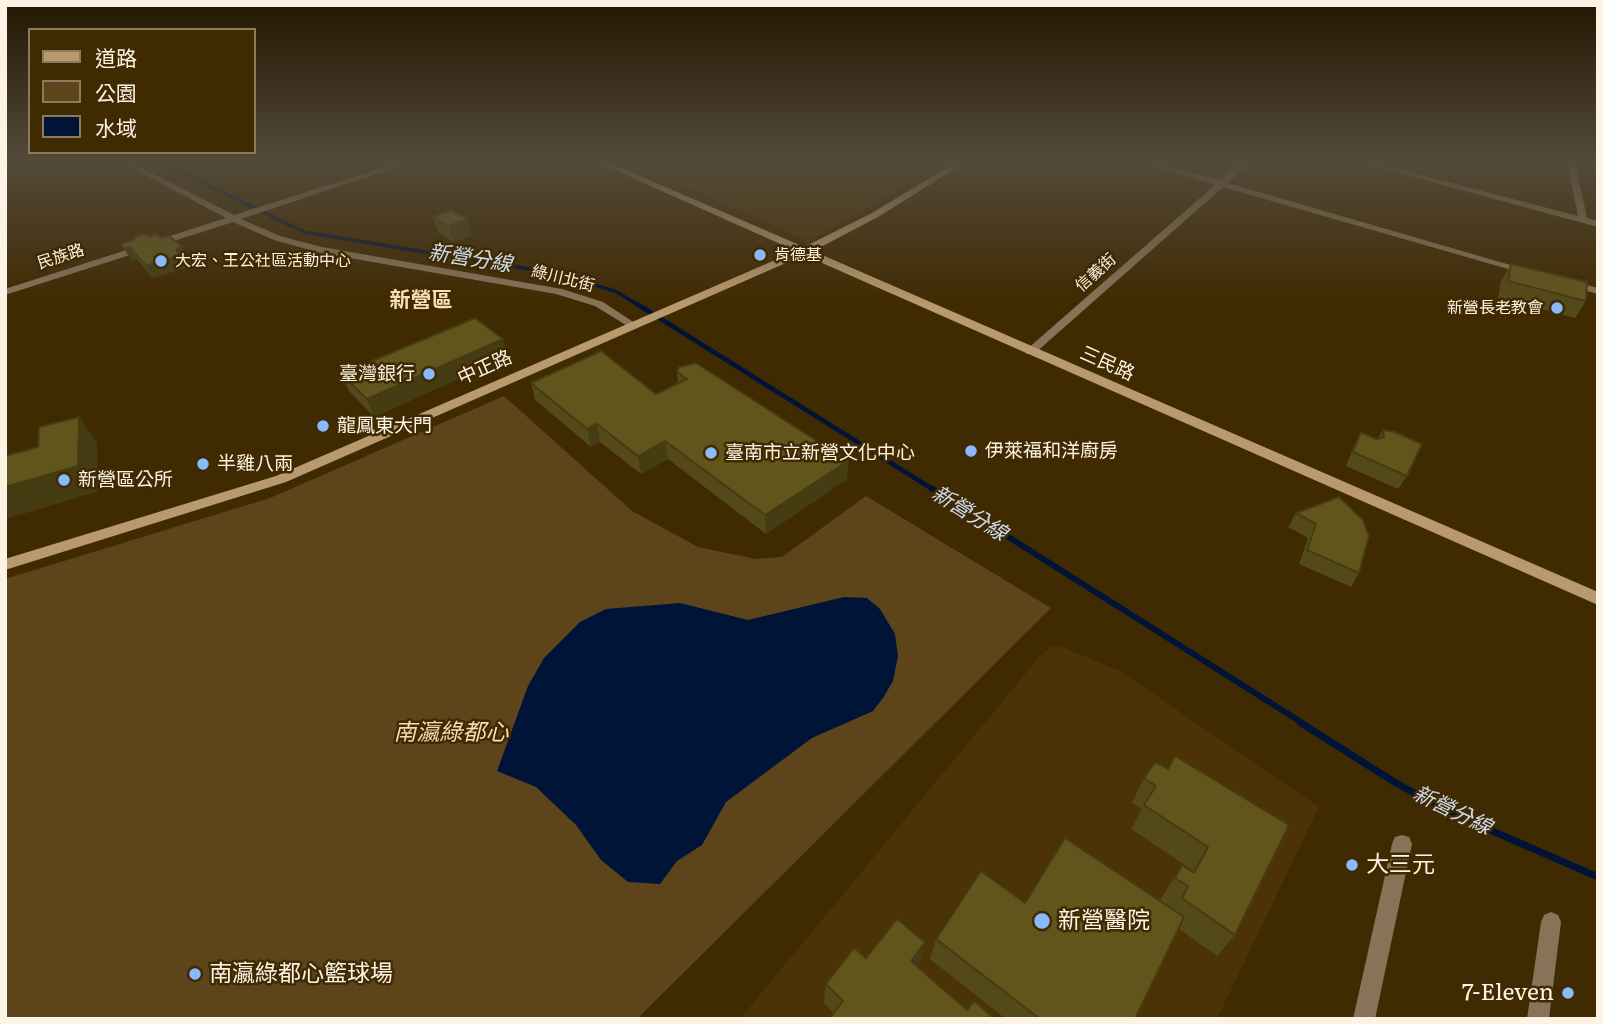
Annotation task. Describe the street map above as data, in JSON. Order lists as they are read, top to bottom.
{
  "streets": {
    "street": [
      "民族路",
      "信義街",
      "綠川北街",
      "三民路",
      "中正路"
    ]
  },
  "crossings": [
    ["民族路", "綠川北街"],
    ["信義街", "三民路"],
    ["綠川北街", "中正路"],
    ["三民路", "中正路"]
  ],
  "districts": ["新營區"],
  "water": ["新營分線"],
  "parks": ["南瀛綠都心"],
  "places": [
    "肯德基",
    "大宏、王公社區活動中心",
    "新營長老教會",
    "臺灣銀行",
    "龍鳳東大門",
    "伊萊福和洋廚房",
    "臺南市立新營文化中心",
    "半雞八兩",
    "新營區公所",
    "大三元",
    "新營醫院",
    "南瀛綠都心籃球場",
    "7-Eleven"
  ],
  "legend": ["道路", "公園", "水域"]
}
